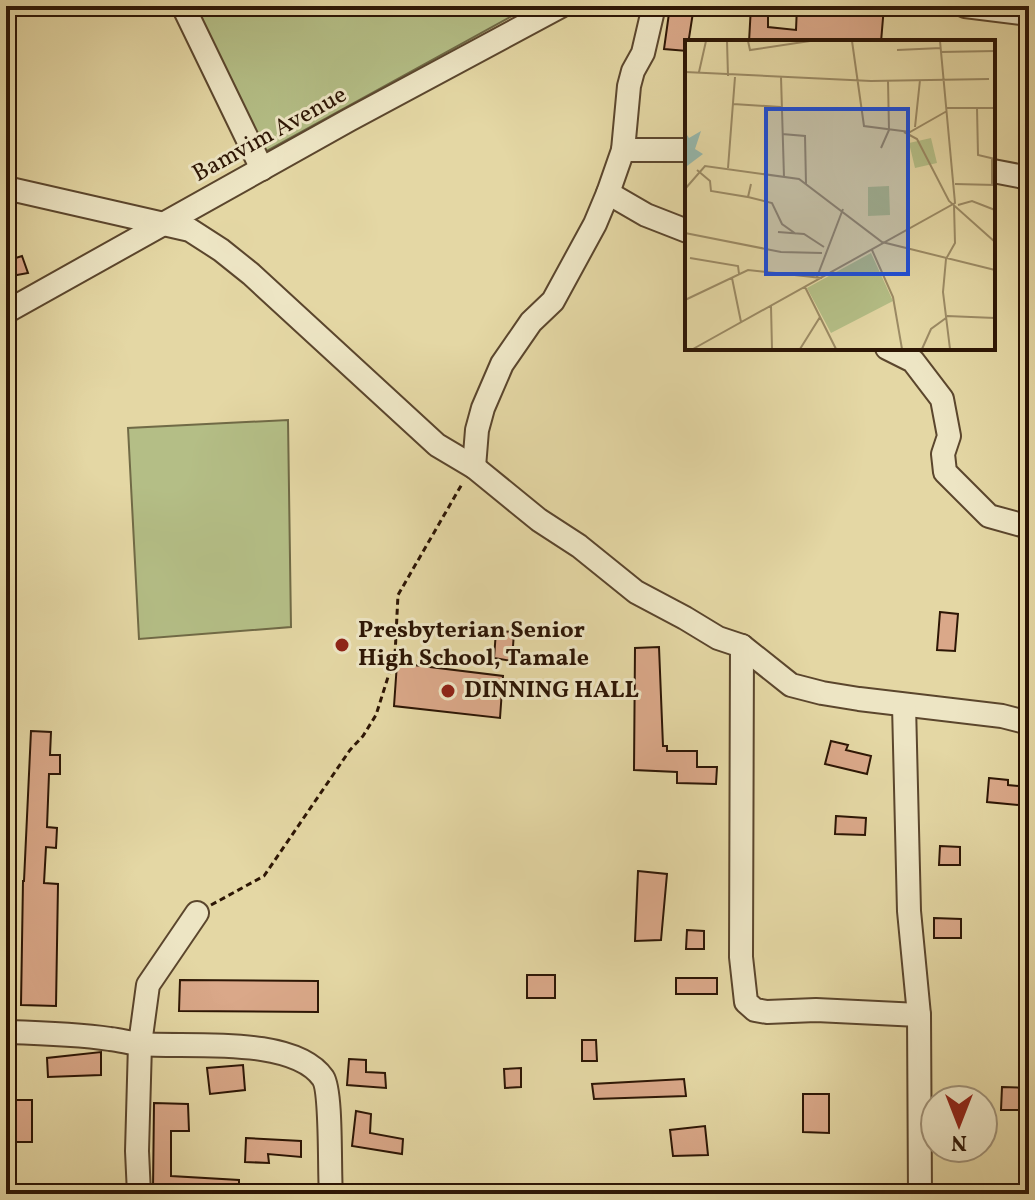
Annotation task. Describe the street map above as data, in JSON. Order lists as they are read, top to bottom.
{
  "streets": {
    "street": ["Bamvim Avenue"]
  },
  "places": ["Presbyterian Senior High School, Tamale", "DINNING HALL"],
  "north": "bottom"
}
